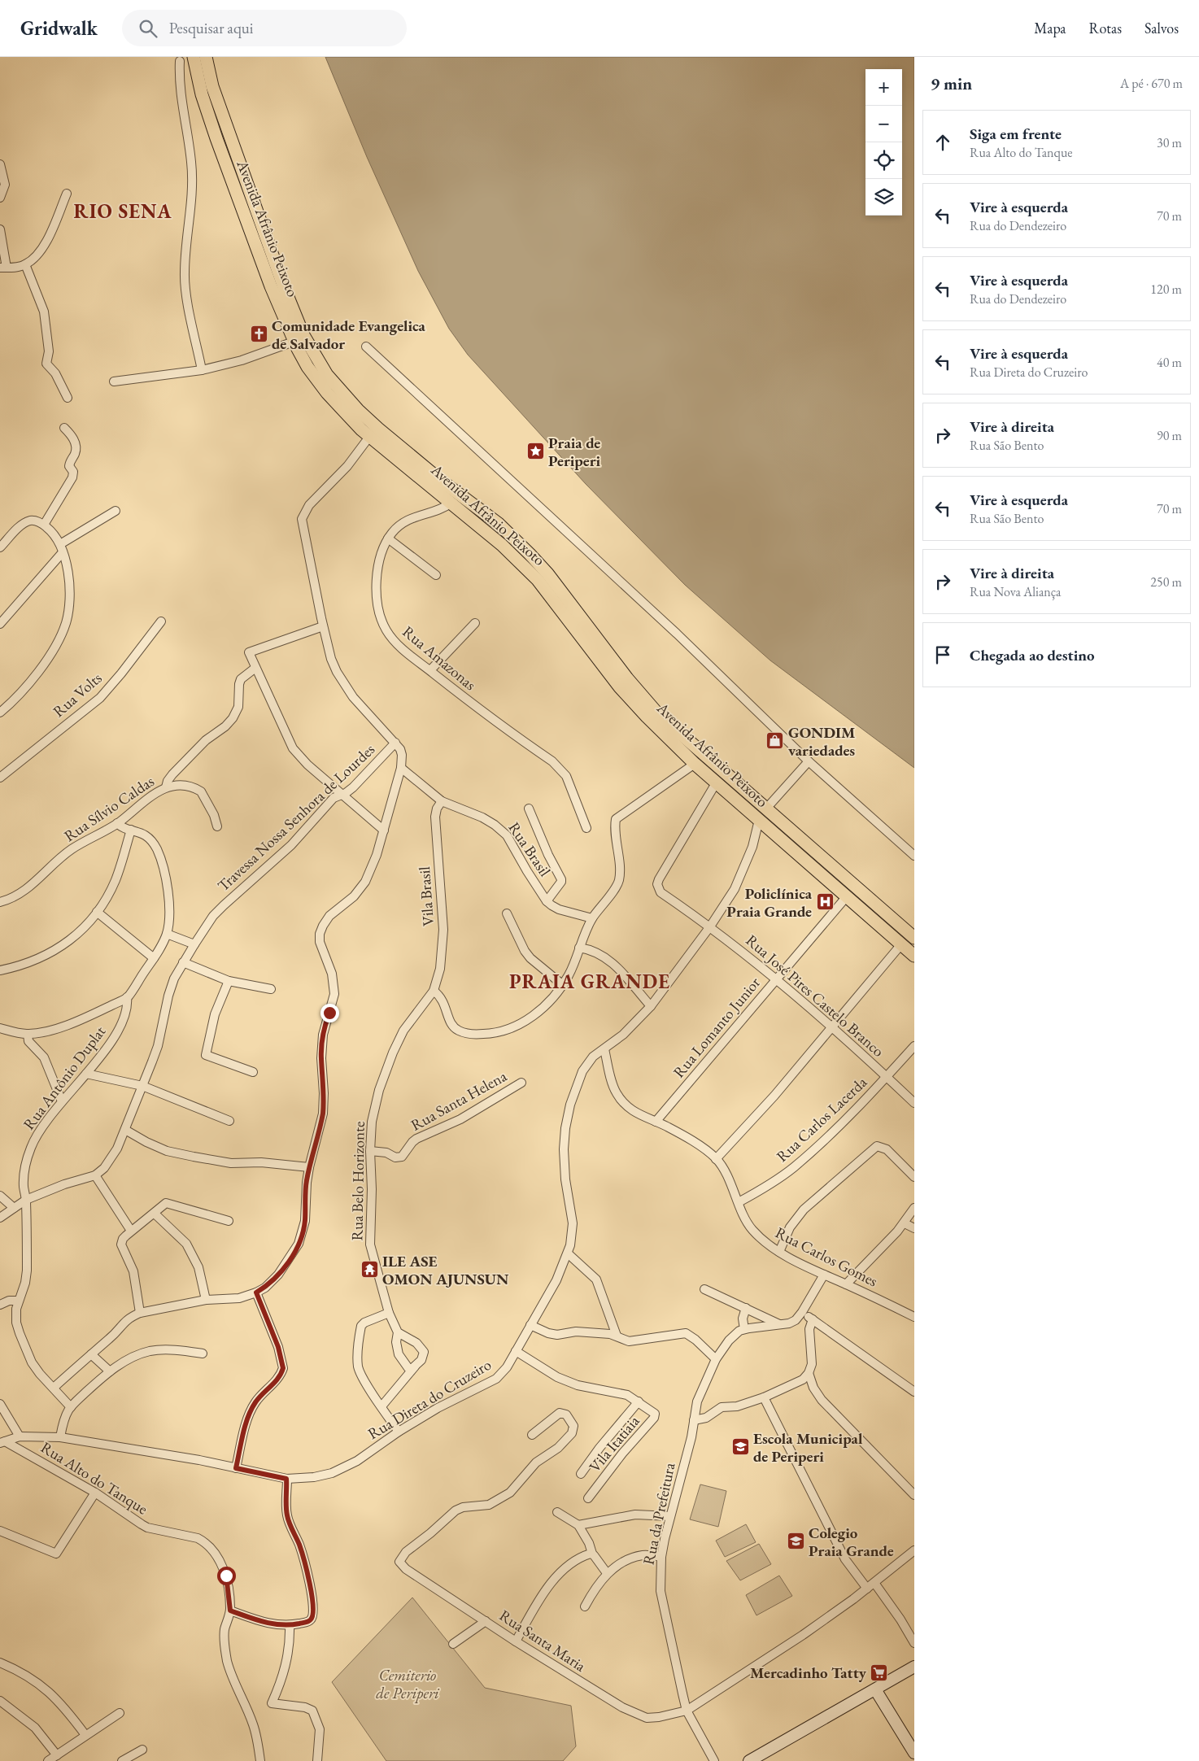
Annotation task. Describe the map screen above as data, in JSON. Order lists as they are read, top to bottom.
{
  "streets": {
    "main road": ["Avenida Afrânio Peixoto"],
    "street": [
      "Rua Amazonas",
      "Rua Volts",
      "Rua Sílvio Caldas",
      "Travessa Nossa Senhora de Lourdes",
      "Rua Brasil",
      "Vila Brasil",
      "Rua José Pires Castelo Branco",
      "Rua Lomanto Junior",
      "Rua Antônio Duplat",
      "Rua Santa Helena",
      "Rua Carlos Lacerda",
      "Rua Belo Horizonte",
      "Rua Carlos Gomes",
      "Rua Direta do Cruzeiro",
      "Vila Itatiaia",
      "Rua Alto do Tanque",
      "Rua da Prefeitura",
      "Rua Santa Maria"
    ]
  },
  "crossings": [
    ["Avenida Afrânio Peixoto", "Rua Amazonas"],
    ["Avenida Afrânio Peixoto", "Rua José Pires Castelo Branco"],
    ["Avenida Afrânio Peixoto", "Rua Lomanto Junior"],
    ["Avenida Afrânio Peixoto", "Rua Direta do Cruzeiro"],
    ["Rua Brasil", "Vila Brasil"],
    ["Vila Brasil", "Rua Belo Horizonte"],
    ["Rua José Pires Castelo Branco", "Rua Lomanto Junior"],
    ["Rua José Pires Castelo Branco", "Rua Carlos Lacerda"],
    ["Rua José Pires Castelo Branco", "Rua Direta do Cruzeiro"],
    ["Rua Lomanto Junior", "Rua Carlos Gomes"],
    ["Rua Santa Helena", "Rua Belo Horizonte"],
    ["Rua Carlos Lacerda", "Rua Carlos Gomes"],
    ["Rua Carlos Gomes", "Rua Direta do Cruzeiro"],
    ["Rua Carlos Gomes", "Rua da Prefeitura"],
    ["Rua Direta do Cruzeiro", "Vila Itatiaia"],
    ["Rua Direta do Cruzeiro", "Rua Alto do Tanque"],
    ["Rua da Prefeitura", "Rua Santa Maria"]
  ],
  "districts": ["RIO SENA", "PRAIA GRANDE"],
  "parks": ["Cemiterio de Periperi"],
  "places": {
    "church": ["Comunidade Evangelica de Salvador"],
    "place": ["Praia de Periperi"],
    "shop": ["GONDIM variedades"],
    "hospital": ["Policlínica Praia Grande"],
    "temple": ["ILE ASE OMON AJUNSUN"],
    "school or university": ["Escola Municipal de Periperi", "Colegio Praia Grande"],
    "supermarket": ["Mercadinho Tatty"]
  },
  "page": {
    "header": "Gridwalk",
    "search": "Pesquisar aqui",
    "nav": ["Mapa", "Rotas", "Salvos"],
    "heading": ["9 min", "A pé · 670 m"],
    "map_buttons": ["+", "−"],
    "list": [
      ["Siga em frente", "Rua Alto do Tanque", "30 m"],
      ["Vire à esquerda", "Rua do Dendezeiro", "70 m"],
      ["Vire à esquerda", "Rua do Dendezeiro", "120 m"],
      ["Vire à esquerda", "Rua Direta do Cruzeiro", "40 m"],
      ["Vire à direita", "Rua São Bento", "90 m"],
      ["Vire à esquerda", "Rua São Bento", "70 m"],
      ["Vire à direita", "Rua Nova Aliança", "250 m"],
      "Chegada ao destino"
    ]
  }
}
